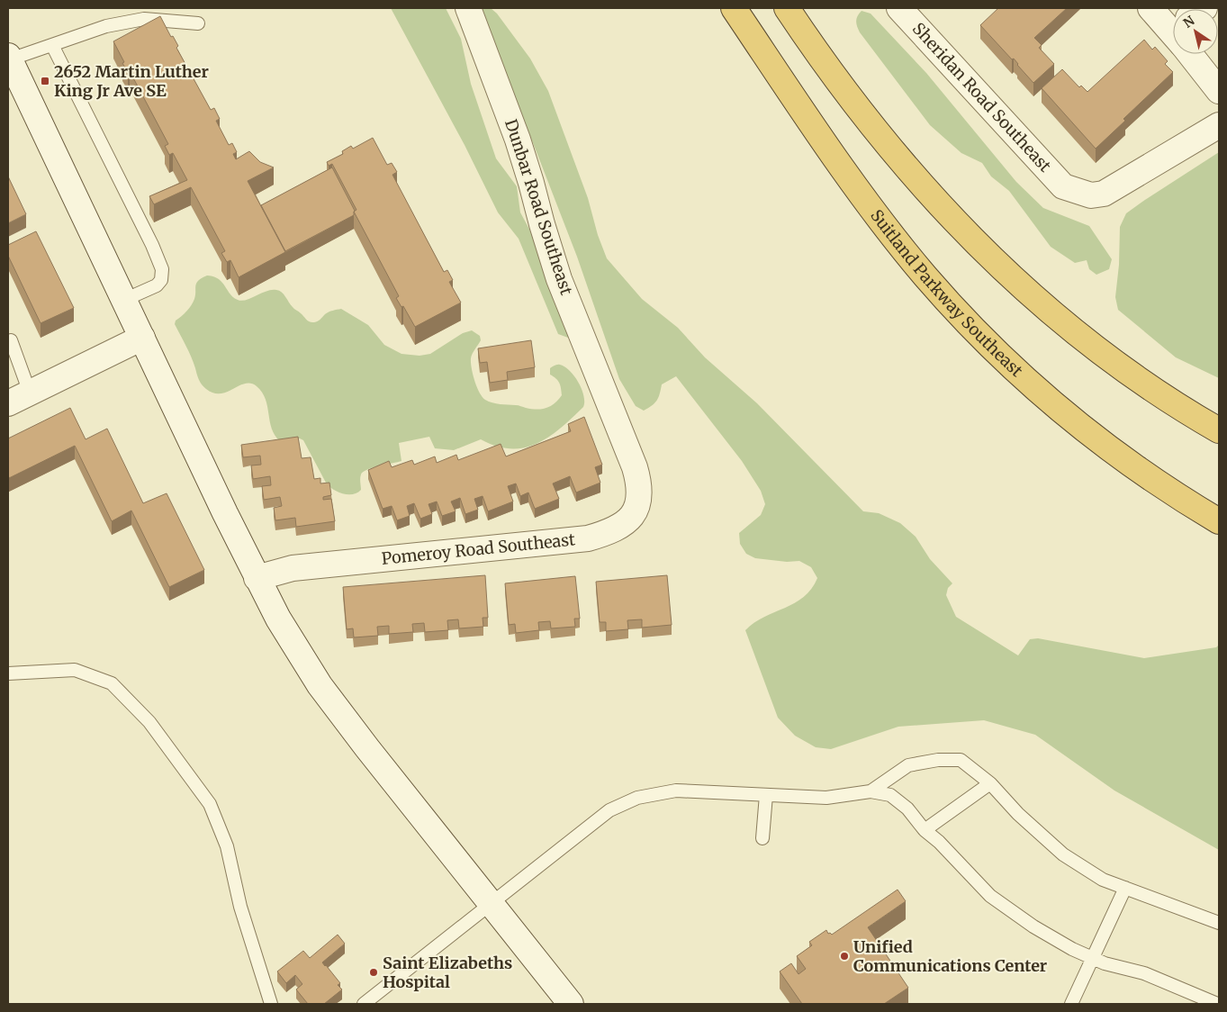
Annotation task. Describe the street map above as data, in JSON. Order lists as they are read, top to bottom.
{
  "streets": {
    "highway": ["Suitland Parkway Southeast"],
    "street": ["Sheridan Road Southeast", "Dunbar Road Southeast", "Pomeroy Road Southeast"]
  },
  "crossings": [
    ["Dunbar Road Southeast", "Pomeroy Road Southeast"]
  ],
  "places": {
    "transit": ["2652 Martin Luther King Jr Ave SE"],
    "other": ["Unified Communications Center", "Saint Elizabeths Hospital"]
  },
  "north": "top left"
}
